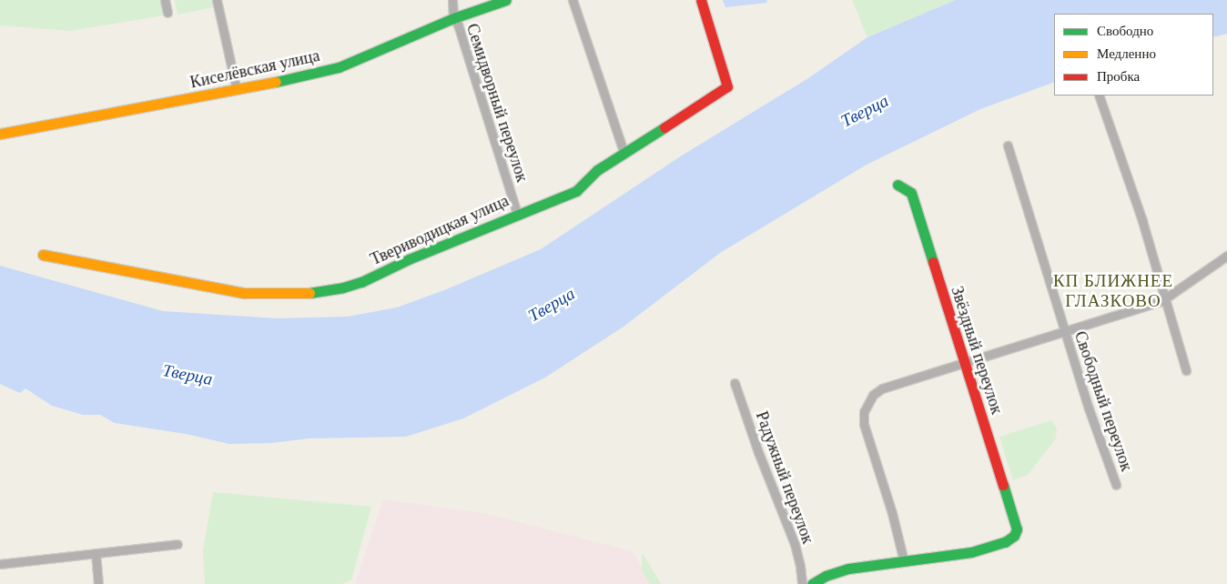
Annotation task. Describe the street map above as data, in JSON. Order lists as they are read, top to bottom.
{
  "streets": {
    "street": [
      "Киселёвская улица",
      "Семидворный переулок",
      "Твериводицкая улица",
      "Звёздный переулок",
      "Свободный переулок",
      "Радужный переулок"
    ]
  },
  "crossings": [
    ["Киселёвская улица", "Семидворный переулок"],
    ["Семидворный переулок", "Твериводицкая улица"]
  ],
  "districts": ["КП БЛИЖНЕЕ ГЛАЗКОВО"],
  "water": ["Тверца"],
  "legend": ["Свободно", "Медленно", "Пробка"]
}
